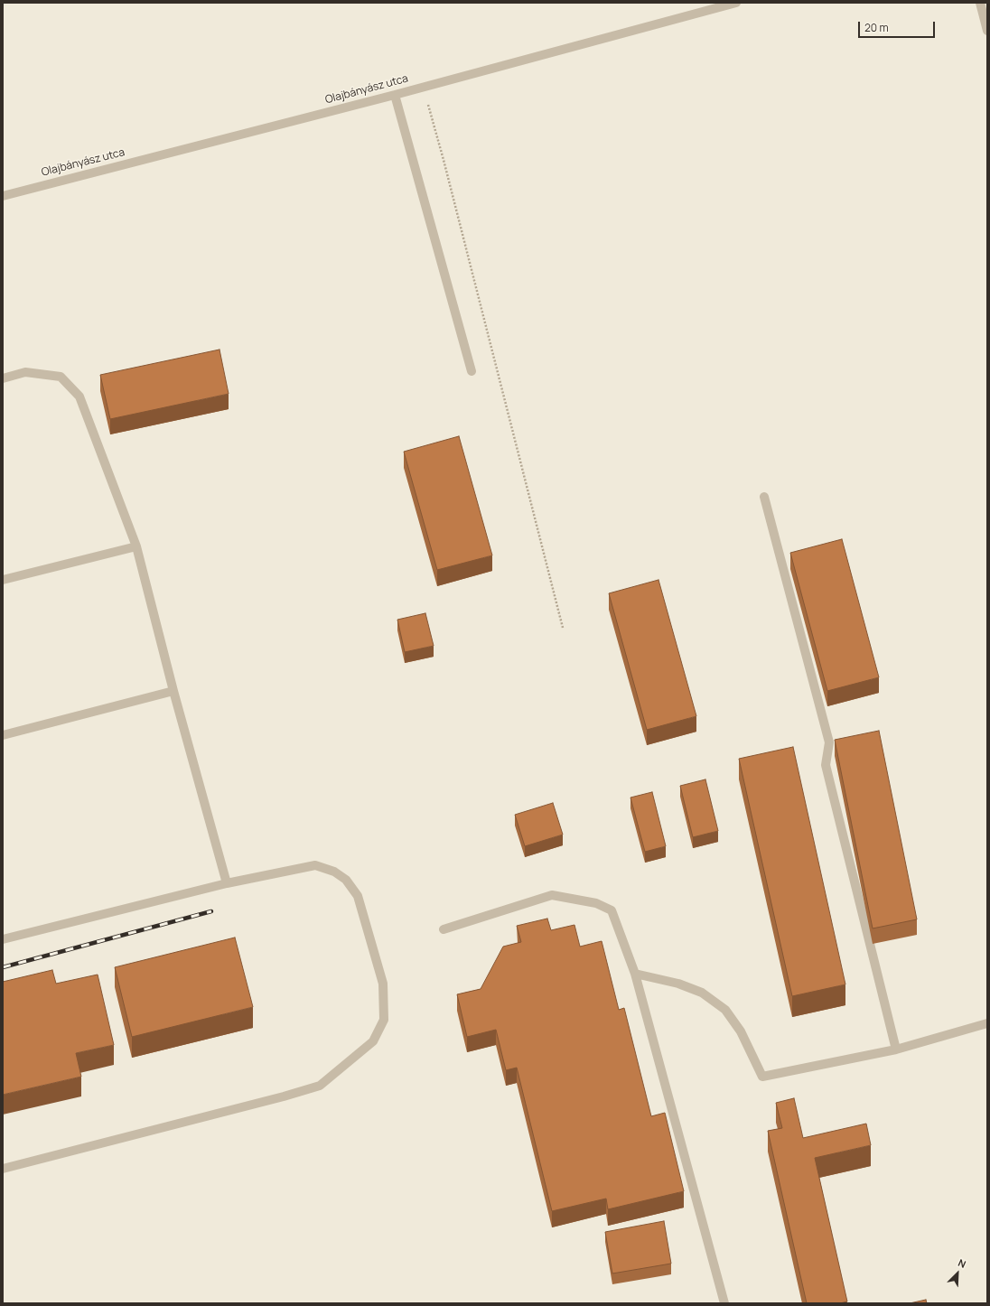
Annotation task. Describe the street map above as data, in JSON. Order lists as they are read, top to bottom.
{
  "streets": {
    "street": ["Olajbányász utca"]
  },
  "scale_bar": "20 m",
  "north": "top right"
}
